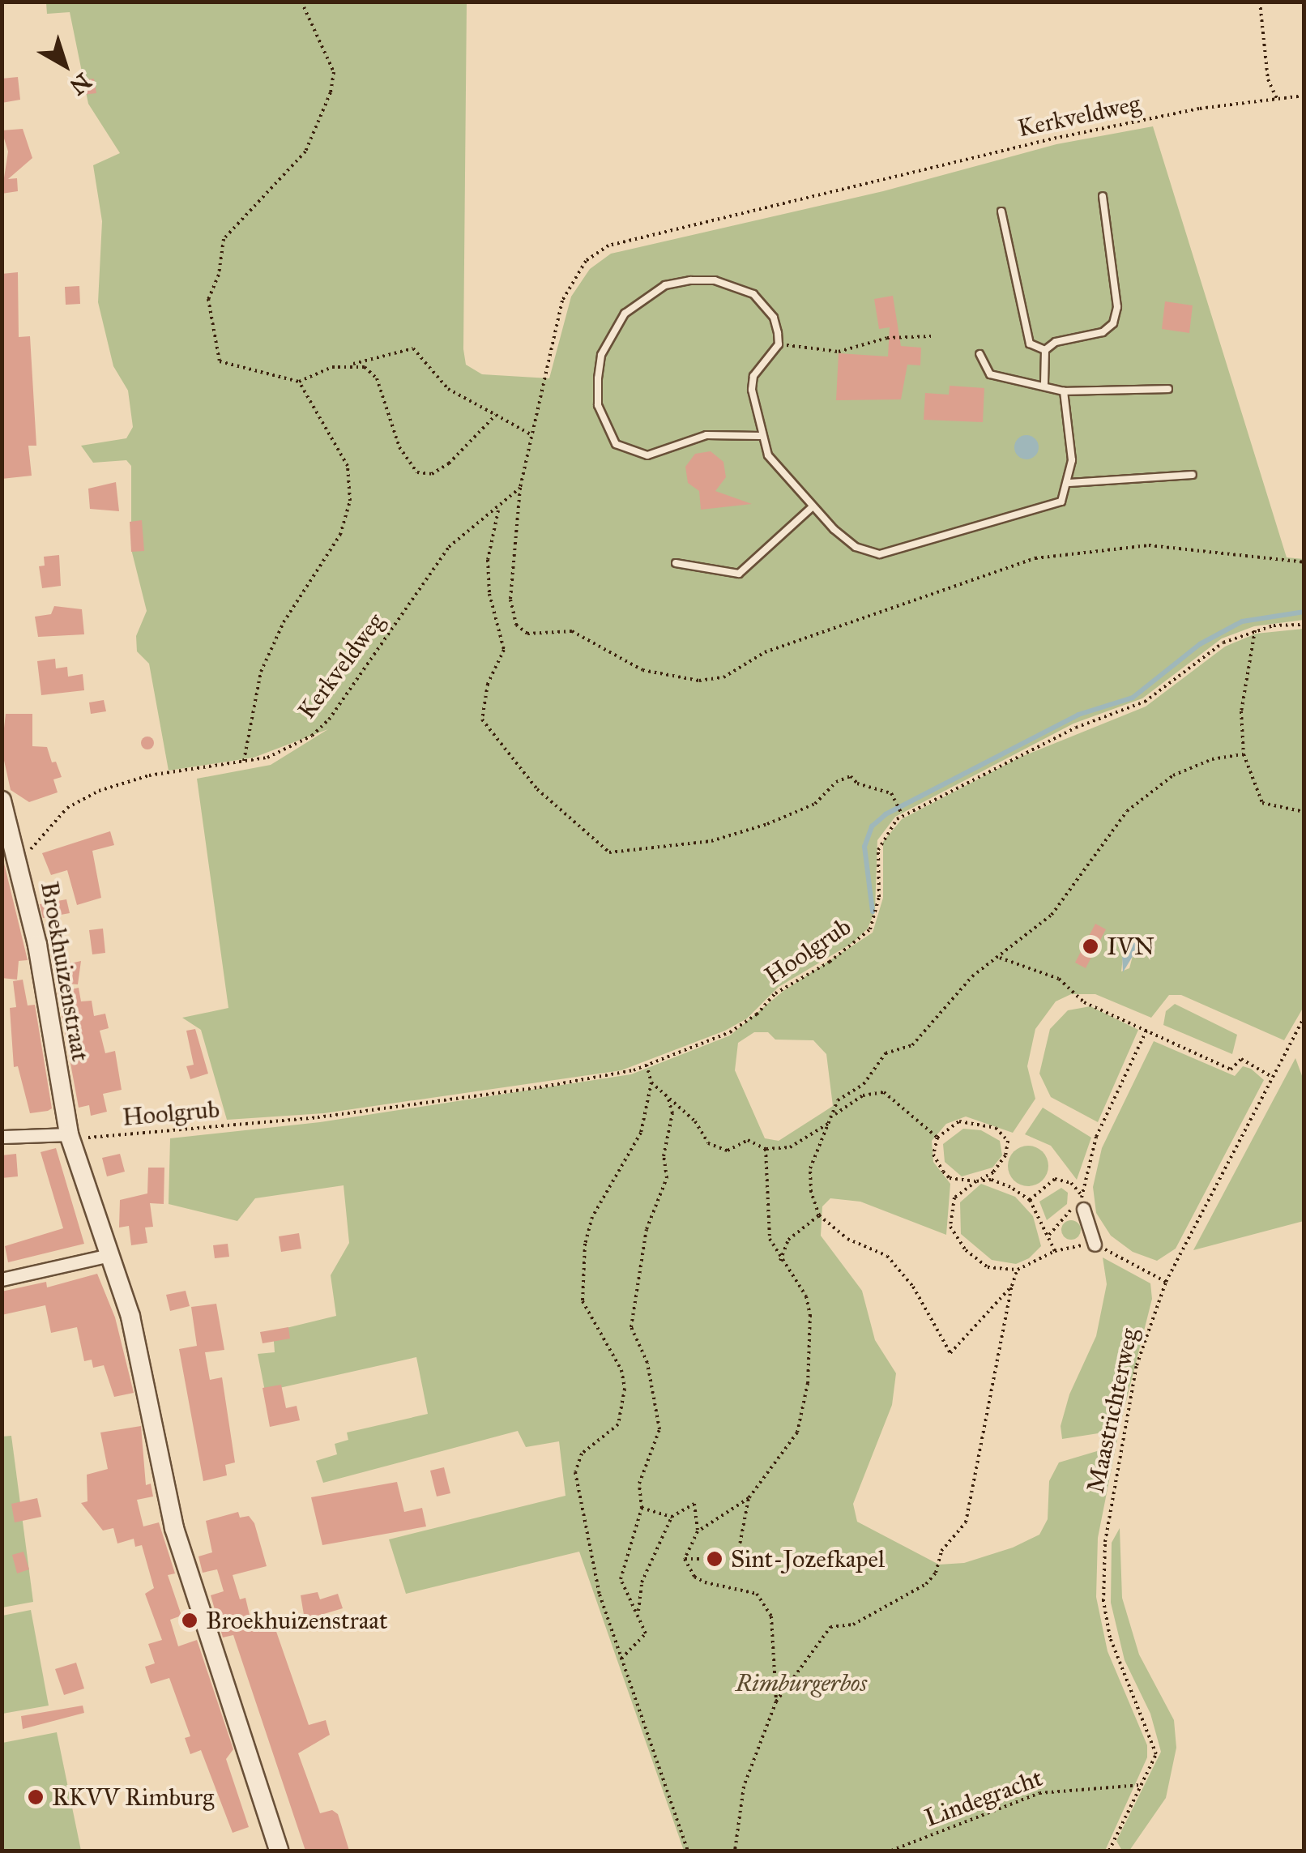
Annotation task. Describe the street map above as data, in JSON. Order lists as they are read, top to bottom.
{
  "streets": {
    "street": ["Broekhuizenstraat"],
    "path": [
      "Kerkveldweg",
      "Hoolgrub",
      "Maastrichterweg",
      "Lindegracht"
    ]
  },
  "crossings": [
    ["Kerkveldweg", "Broekhuizenstraat"],
    ["Hoolgrub", "Broekhuizenstraat"],
    ["Maastrichterweg", "Lindegracht"]
  ],
  "parks": ["Rimburgerbos"],
  "places": [
    "IVN",
    "Sint-Jozefkapel",
    "Broekhuizenstraat",
    "RKVV Rimburg"
  ],
  "north": "bottom right"
}
